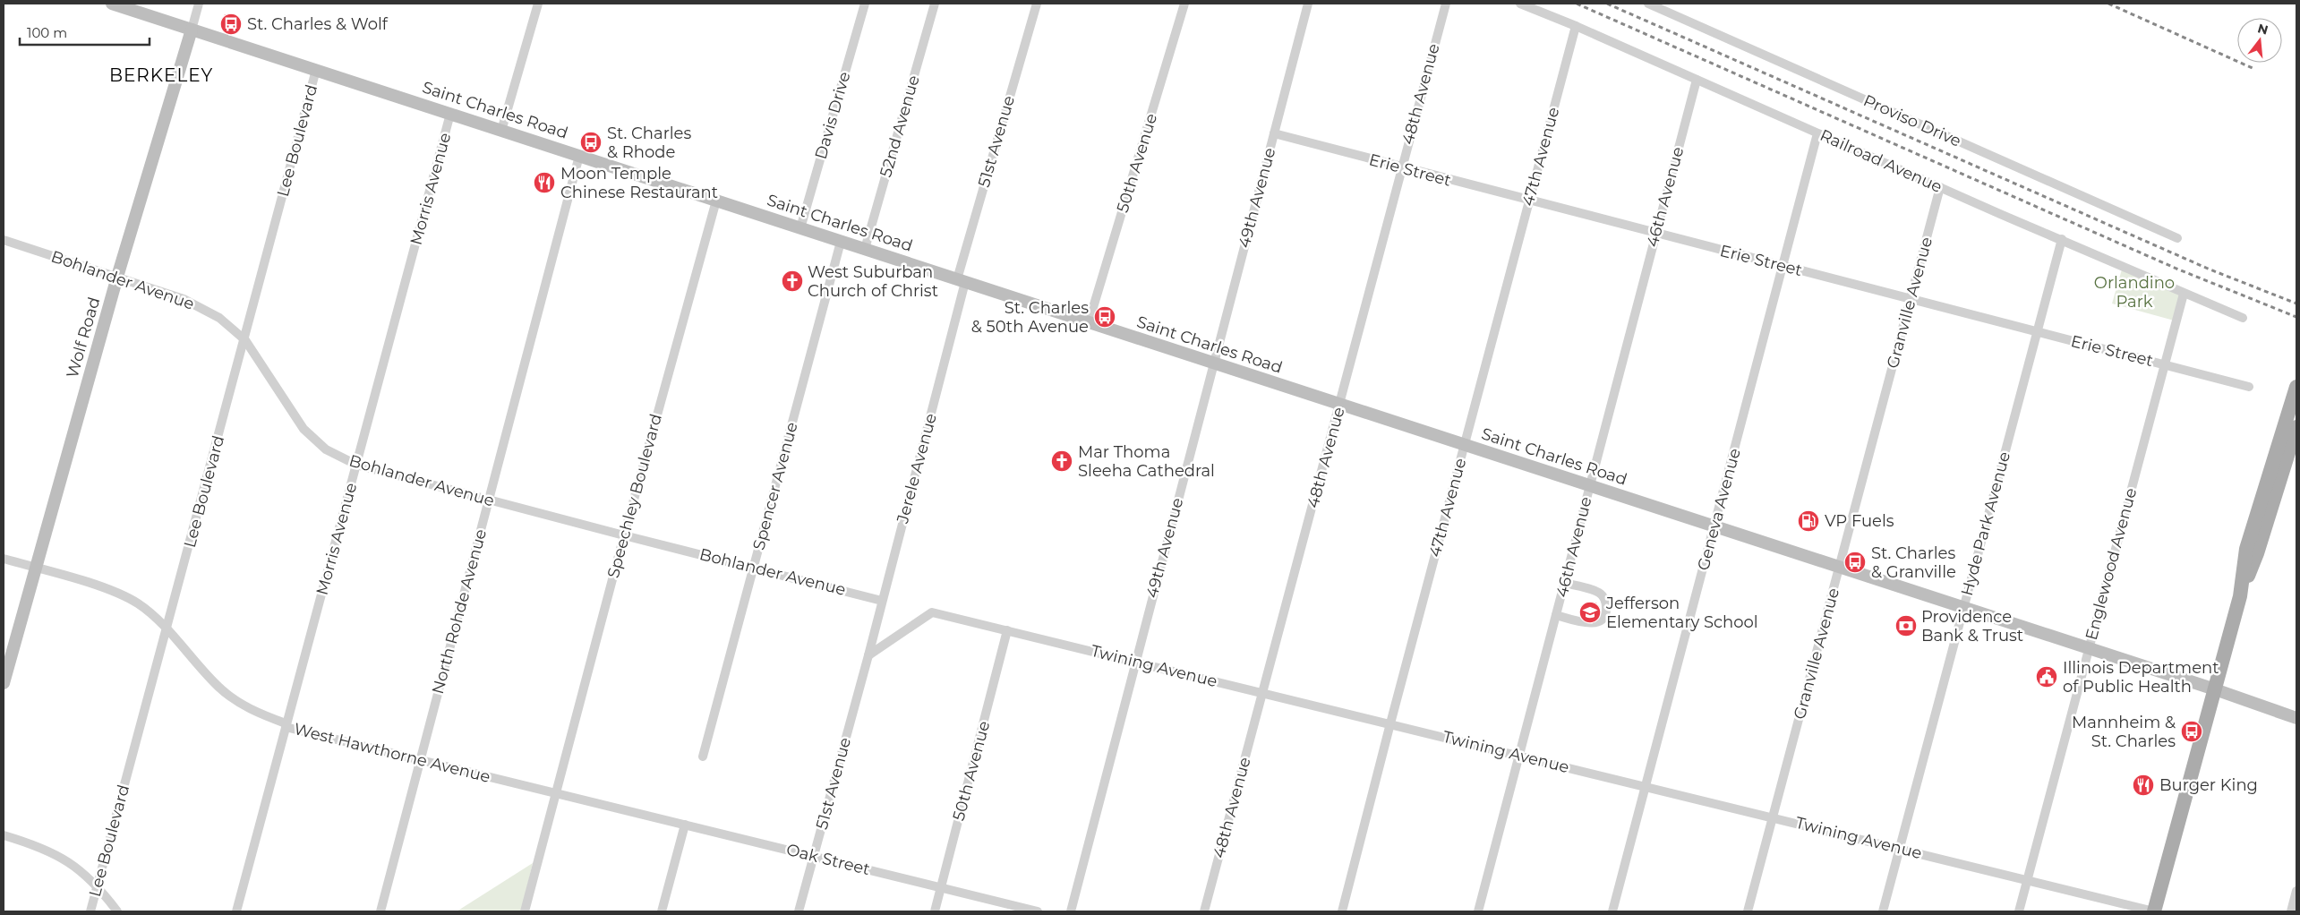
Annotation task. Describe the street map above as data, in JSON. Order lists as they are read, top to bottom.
{
  "streets": {
    "main road": ["Saint Charles Road", "Wolf Road"],
    "street": [
      "48th Avenue",
      "Davis Drive",
      "Proviso Drive",
      "52nd Avenue",
      "Lee Boulevard",
      "51st Avenue",
      "47th Avenue",
      "Railroad Avenue",
      "50th Avenue",
      "Erie Street",
      "Morris Avenue",
      "46th Avenue",
      "49th Avenue",
      "Bohlander Avenue",
      "Granville Avenue",
      "Jerele Avenue",
      "Spencer Avenue",
      "Speechley Boulevard",
      "Geneva Avenue",
      "Hyde Park Avenue",
      "Englewood Avenue",
      "North Rohde Avenue",
      "Twining Avenue",
      "West Hawthorne Avenue",
      "Oak Street"
    ]
  },
  "crossings": [
    ["48th Avenue", "Saint Charles Road"],
    ["48th Avenue", "Erie Street"],
    ["48th Avenue", "Twining Avenue"],
    ["Saint Charles Road", "Davis Drive"],
    ["Saint Charles Road", "52nd Avenue"],
    ["Saint Charles Road", "Lee Boulevard"],
    ["Saint Charles Road", "51st Avenue"],
    ["Saint Charles Road", "47th Avenue"],
    ["Saint Charles Road", "50th Avenue"],
    ["Saint Charles Road", "Morris Avenue"],
    ["Saint Charles Road", "46th Avenue"],
    ["Saint Charles Road", "49th Avenue"],
    ["Saint Charles Road", "Granville Avenue"],
    ["Saint Charles Road", "Wolf Road"],
    ["Saint Charles Road", "Jerele Avenue"],
    ["Saint Charles Road", "Spencer Avenue"],
    ["Saint Charles Road", "Speechley Boulevard"],
    ["Saint Charles Road", "Geneva Avenue"],
    ["Saint Charles Road", "Hyde Park Avenue"],
    ["Saint Charles Road", "Englewood Avenue"],
    ["Saint Charles Road", "North Rohde Avenue"],
    ["Lee Boulevard", "Bohlander Avenue"],
    ["Lee Boulevard", "West Hawthorne Avenue"],
    ["51st Avenue", "Jerele Avenue"],
    ["51st Avenue", "Twining Avenue"],
    ["51st Avenue", "Oak Street"],
    ["47th Avenue", "Railroad Avenue"],
    ["47th Avenue", "Erie Street"],
    ["47th Avenue", "Twining Avenue"],
    ["Railroad Avenue", "46th Avenue"],
    ["Railroad Avenue", "Granville Avenue"],
    ["Railroad Avenue", "Geneva Avenue"],
    ["Railroad Avenue", "Hyde Park Avenue"],
    ["Railroad Avenue", "Englewood Avenue"],
    ["50th Avenue", "Twining Avenue"],
    ["50th Avenue", "Oak Street"],
    ["Erie Street", "46th Avenue"],
    ["Erie Street", "49th Avenue"],
    ["Erie Street", "Granville Avenue"],
    ["Erie Street", "Geneva Avenue"],
    ["Erie Street", "Hyde Park Avenue"],
    ["Erie Street", "Englewood Avenue"],
    ["Morris Avenue", "Bohlander Avenue"],
    ["Morris Avenue", "West Hawthorne Avenue"],
    ["46th Avenue", "Twining Avenue"],
    ["49th Avenue", "Twining Avenue"],
    ["Bohlander Avenue", "Wolf Road"],
    ["Bohlander Avenue", "Jerele Avenue"],
    ["Bohlander Avenue", "Spencer Avenue"],
    ["Bohlander Avenue", "Speechley Boulevard"],
    ["Bohlander Avenue", "North Rohde Avenue"],
    ["Granville Avenue", "Twining Avenue"],
    ["Wolf Road", "West Hawthorne Avenue"],
    ["Jerele Avenue", "Twining Avenue"],
    ["Speechley Boulevard", "West Hawthorne Avenue"],
    ["Geneva Avenue", "Twining Avenue"],
    ["Hyde Park Avenue", "Twining Avenue"],
    ["Englewood Avenue", "Twining Avenue"],
    ["North Rohde Avenue", "West Hawthorne Avenue"],
    ["West Hawthorne Avenue", "Oak Street"]
  ],
  "districts": ["BERKELEY"],
  "parks": ["Orlandino Park"],
  "places": {
    "bus stop": [
      "St. Charles & Wolf",
      "St. Charles & Rhode",
      "St. Charles & 50th Avenue",
      "St. Charles & Granville",
      "Mannheim & St. Charles"
    ],
    "restaurant": ["Moon Temple Chinese Restaurant", "Burger King"],
    "church": ["West Suburban Church of Christ", "Mar Thoma Sleeha Cathedral"],
    "fuel station": ["VP Fuels"],
    "school or university": ["Jefferson Elementary School"],
    "bank": ["Providence Bank & Trust"],
    "public building": ["Illinois Department of Public Health"]
  },
  "scale_bar": "100 m",
  "north": "top"
}
